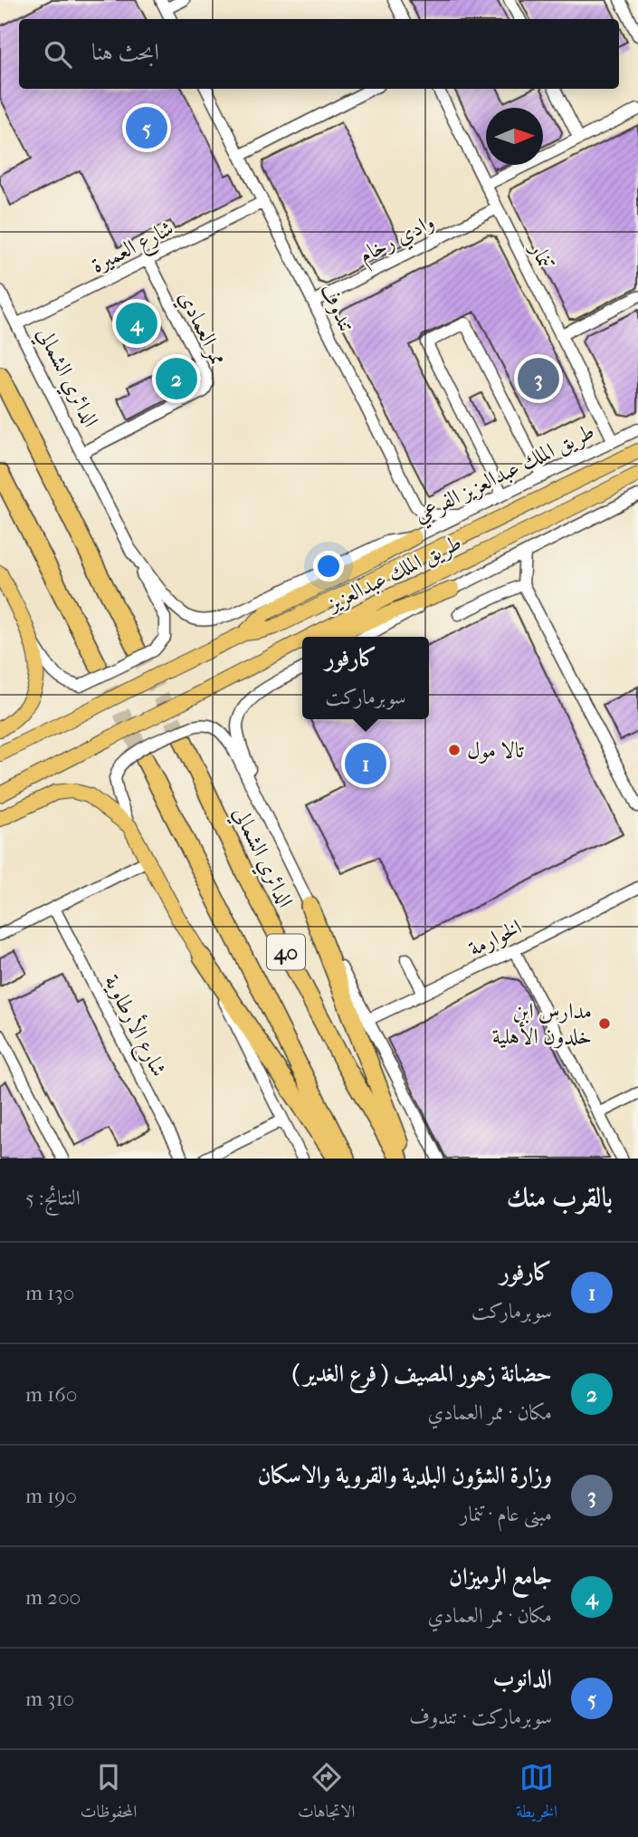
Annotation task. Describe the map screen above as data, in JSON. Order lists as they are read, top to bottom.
{
  "streets": {
    "highway": ["الدائري الشمالي", "40"],
    "main road": ["طريق الملك عبدالعزيز"],
    "street": [
      "وادي رخام",
      "شارع العميرة",
      "تنمار",
      "تندوف",
      "ممر العمادي",
      "طريق الملك عبدالعزيز الفرعي",
      "الخوارمة",
      "شارع الأرطاوية"
    ]
  },
  "crossings": [
    ["وادي رخام", "تنمار"],
    ["وادي رخام", "تندوف"],
    ["شارع العميرة", "تندوف"],
    ["شارع العميرة", "ممر العمادي"],
    ["شارع العميرة", "الدائري الشمالي"],
    ["تنمار", "طريق الملك عبدالعزيز الفرعي"],
    ["تندوف", "طريق الملك عبدالعزيز الفرعي"],
    ["ممر العمادي", "الدائري الشمالي"],
    ["الدائري الشمالي", "طريق الملك عبدالعزيز الفرعي"],
    ["الدائري الشمالي", "الخوارمة"]
  ],
  "places": ["تالا مول", "مدارس ابن خلدون الأهلية"],
  "north": "right",
  "page": {
    "search": "ابحث هنا",
    "pins": [
      "5",
      "4",
      "2",
      "3",
      "1"
    ],
    "popup": ["كارفور", "سوبرماركت"],
    "heading": ["بالقرب منك", "النتائج: 5"],
    "list": [
      {
        "mark": "1",
        "name": "كارفور",
        "note": "سوبرماركت",
        "value": "130 m"
      },
      {
        "mark": "2",
        "name": "حضانة زهور المصيف ( فرع الغدير )",
        "note": "مكان · ممر العمادي",
        "value": "160 m"
      },
      {
        "mark": "3",
        "name": "وزارة الشؤون البلدية والقروية والاسكان",
        "note": "مبنى عام · تنمار",
        "value": "190 m"
      },
      {
        "mark": "4",
        "name": "جامع الرميزان",
        "note": "مكان · ممر العمادي",
        "value": "200 m"
      },
      {
        "mark": "5",
        "name": "الدانوب",
        "note": "سوبرماركت · تندوف",
        "value": "310 m"
      }
    ],
    "nav": ["الخريطة", "الاتجاهات", "المحفوظات"]
  }
}
